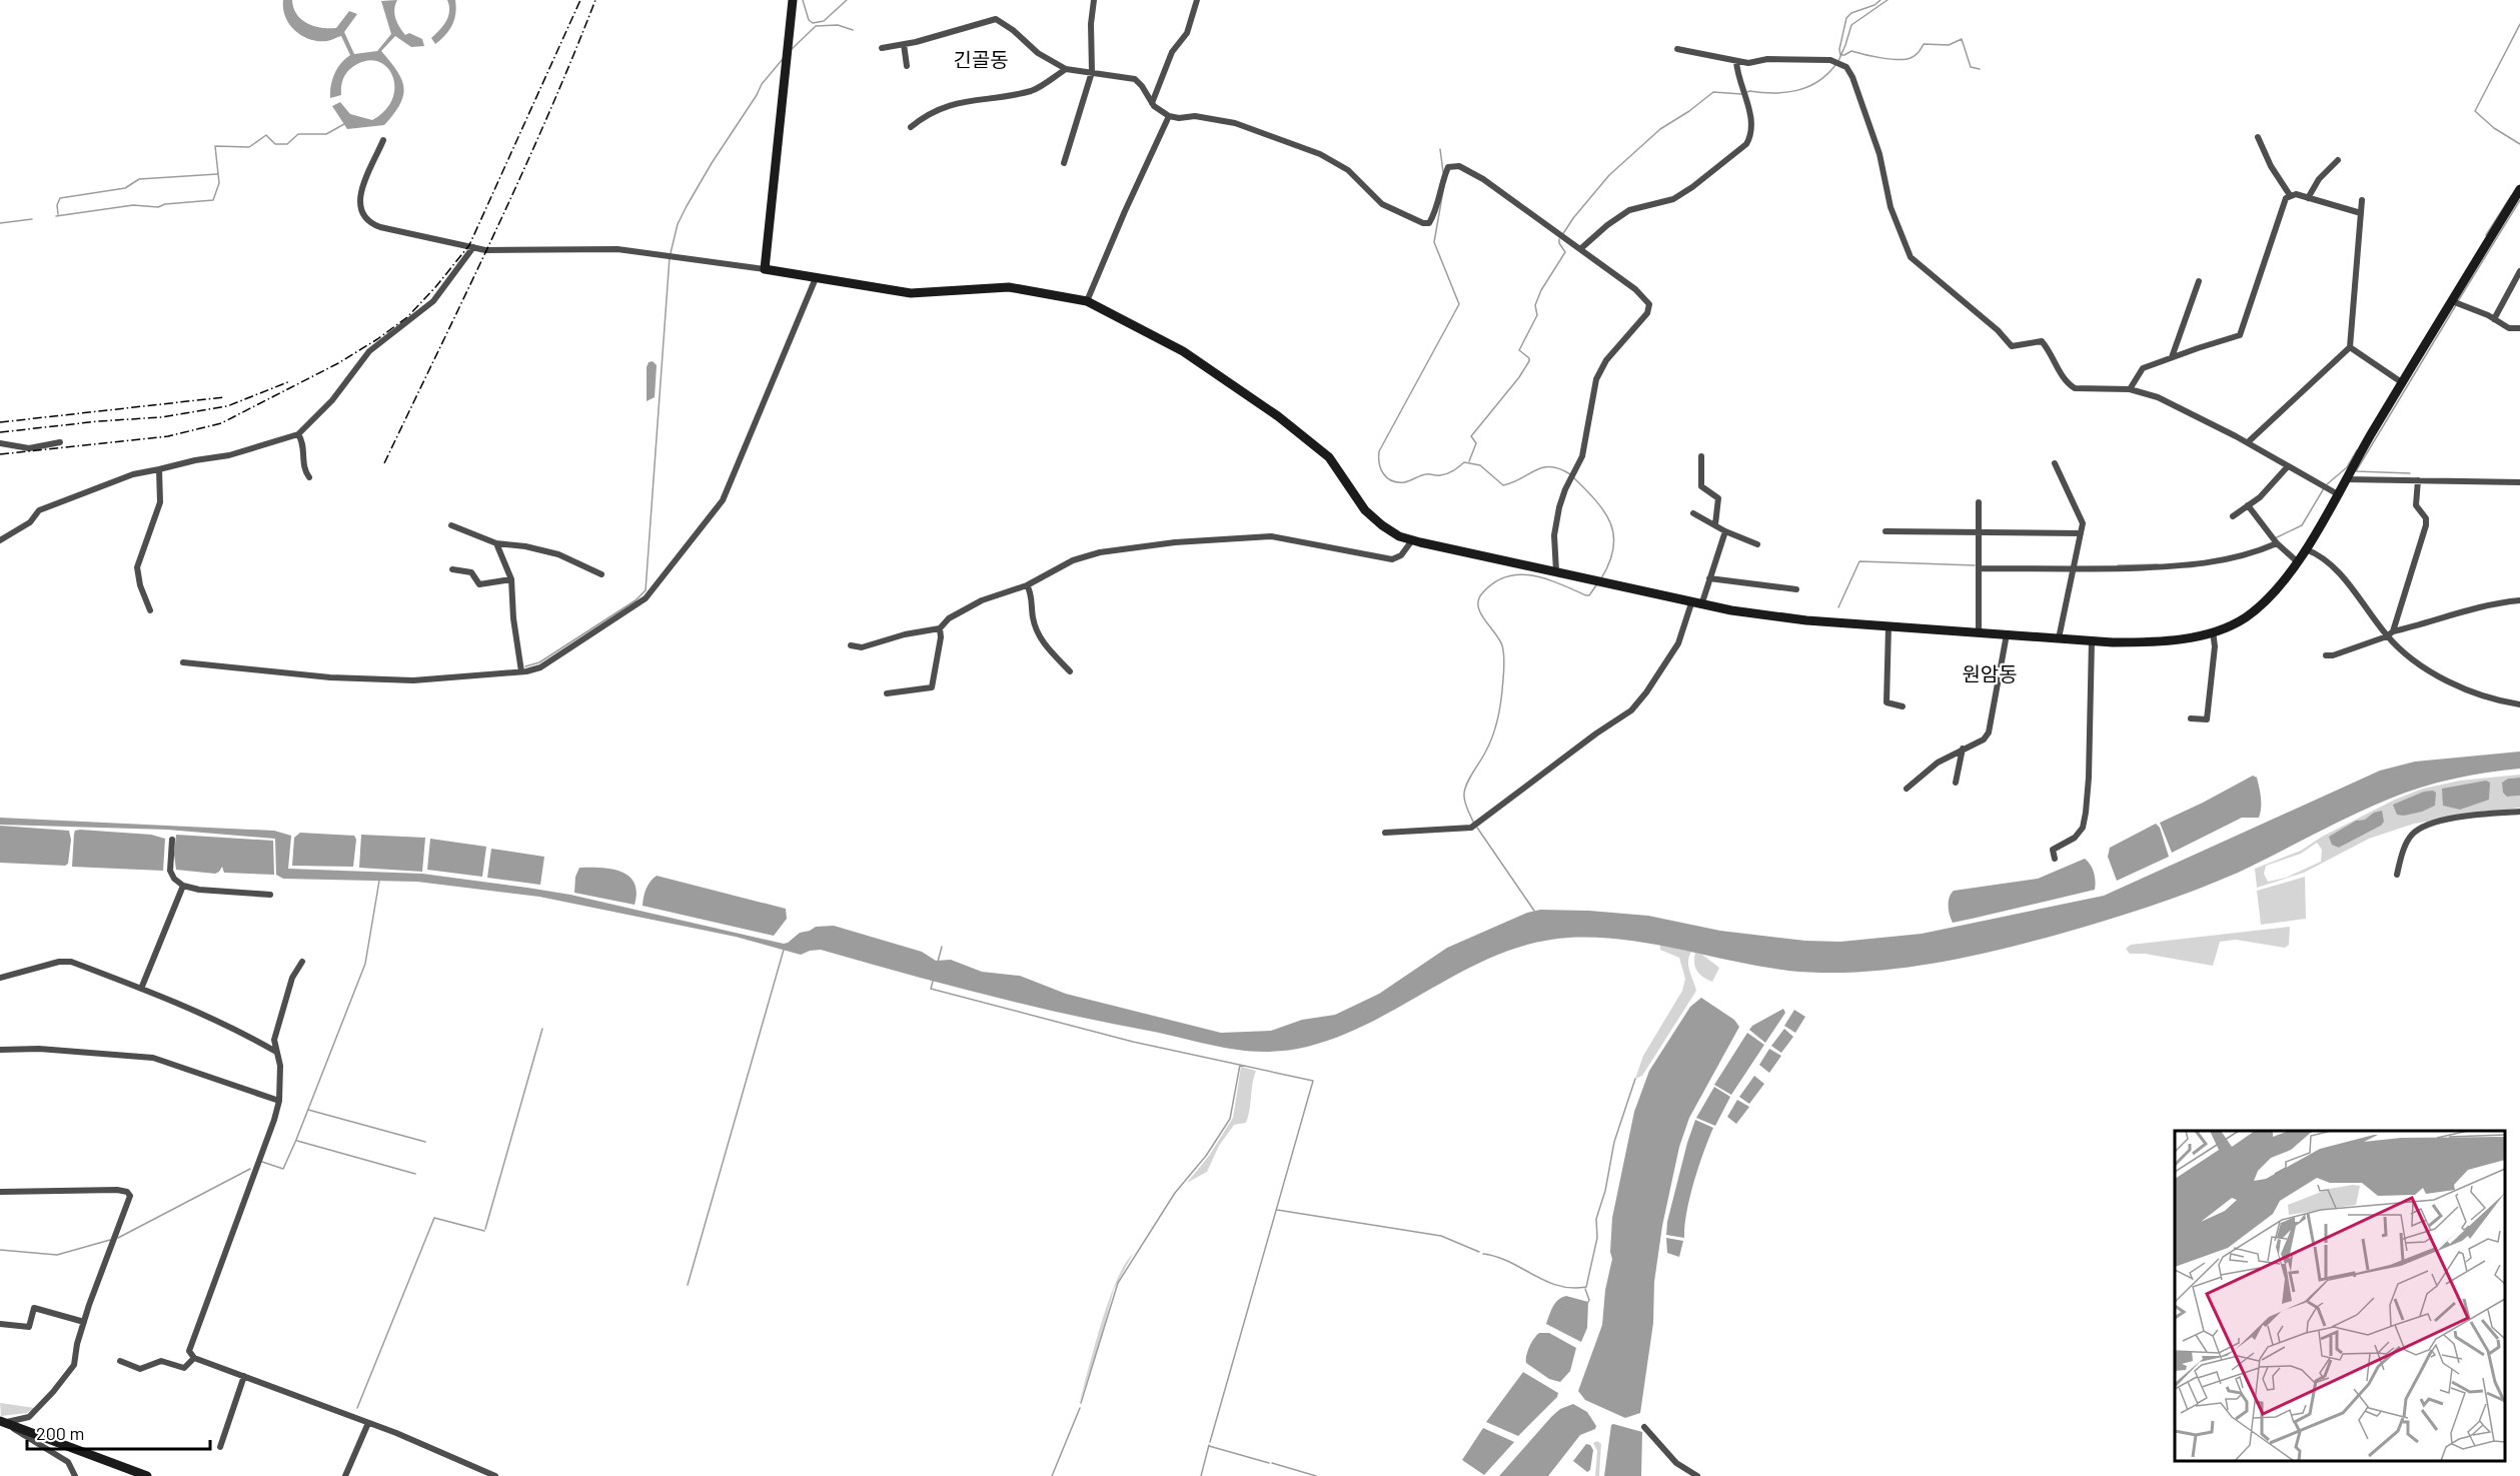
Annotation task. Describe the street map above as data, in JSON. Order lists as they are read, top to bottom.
{
  "districts": ["긴골동", "원암동"],
  "scale_bar": "200 m"
}
